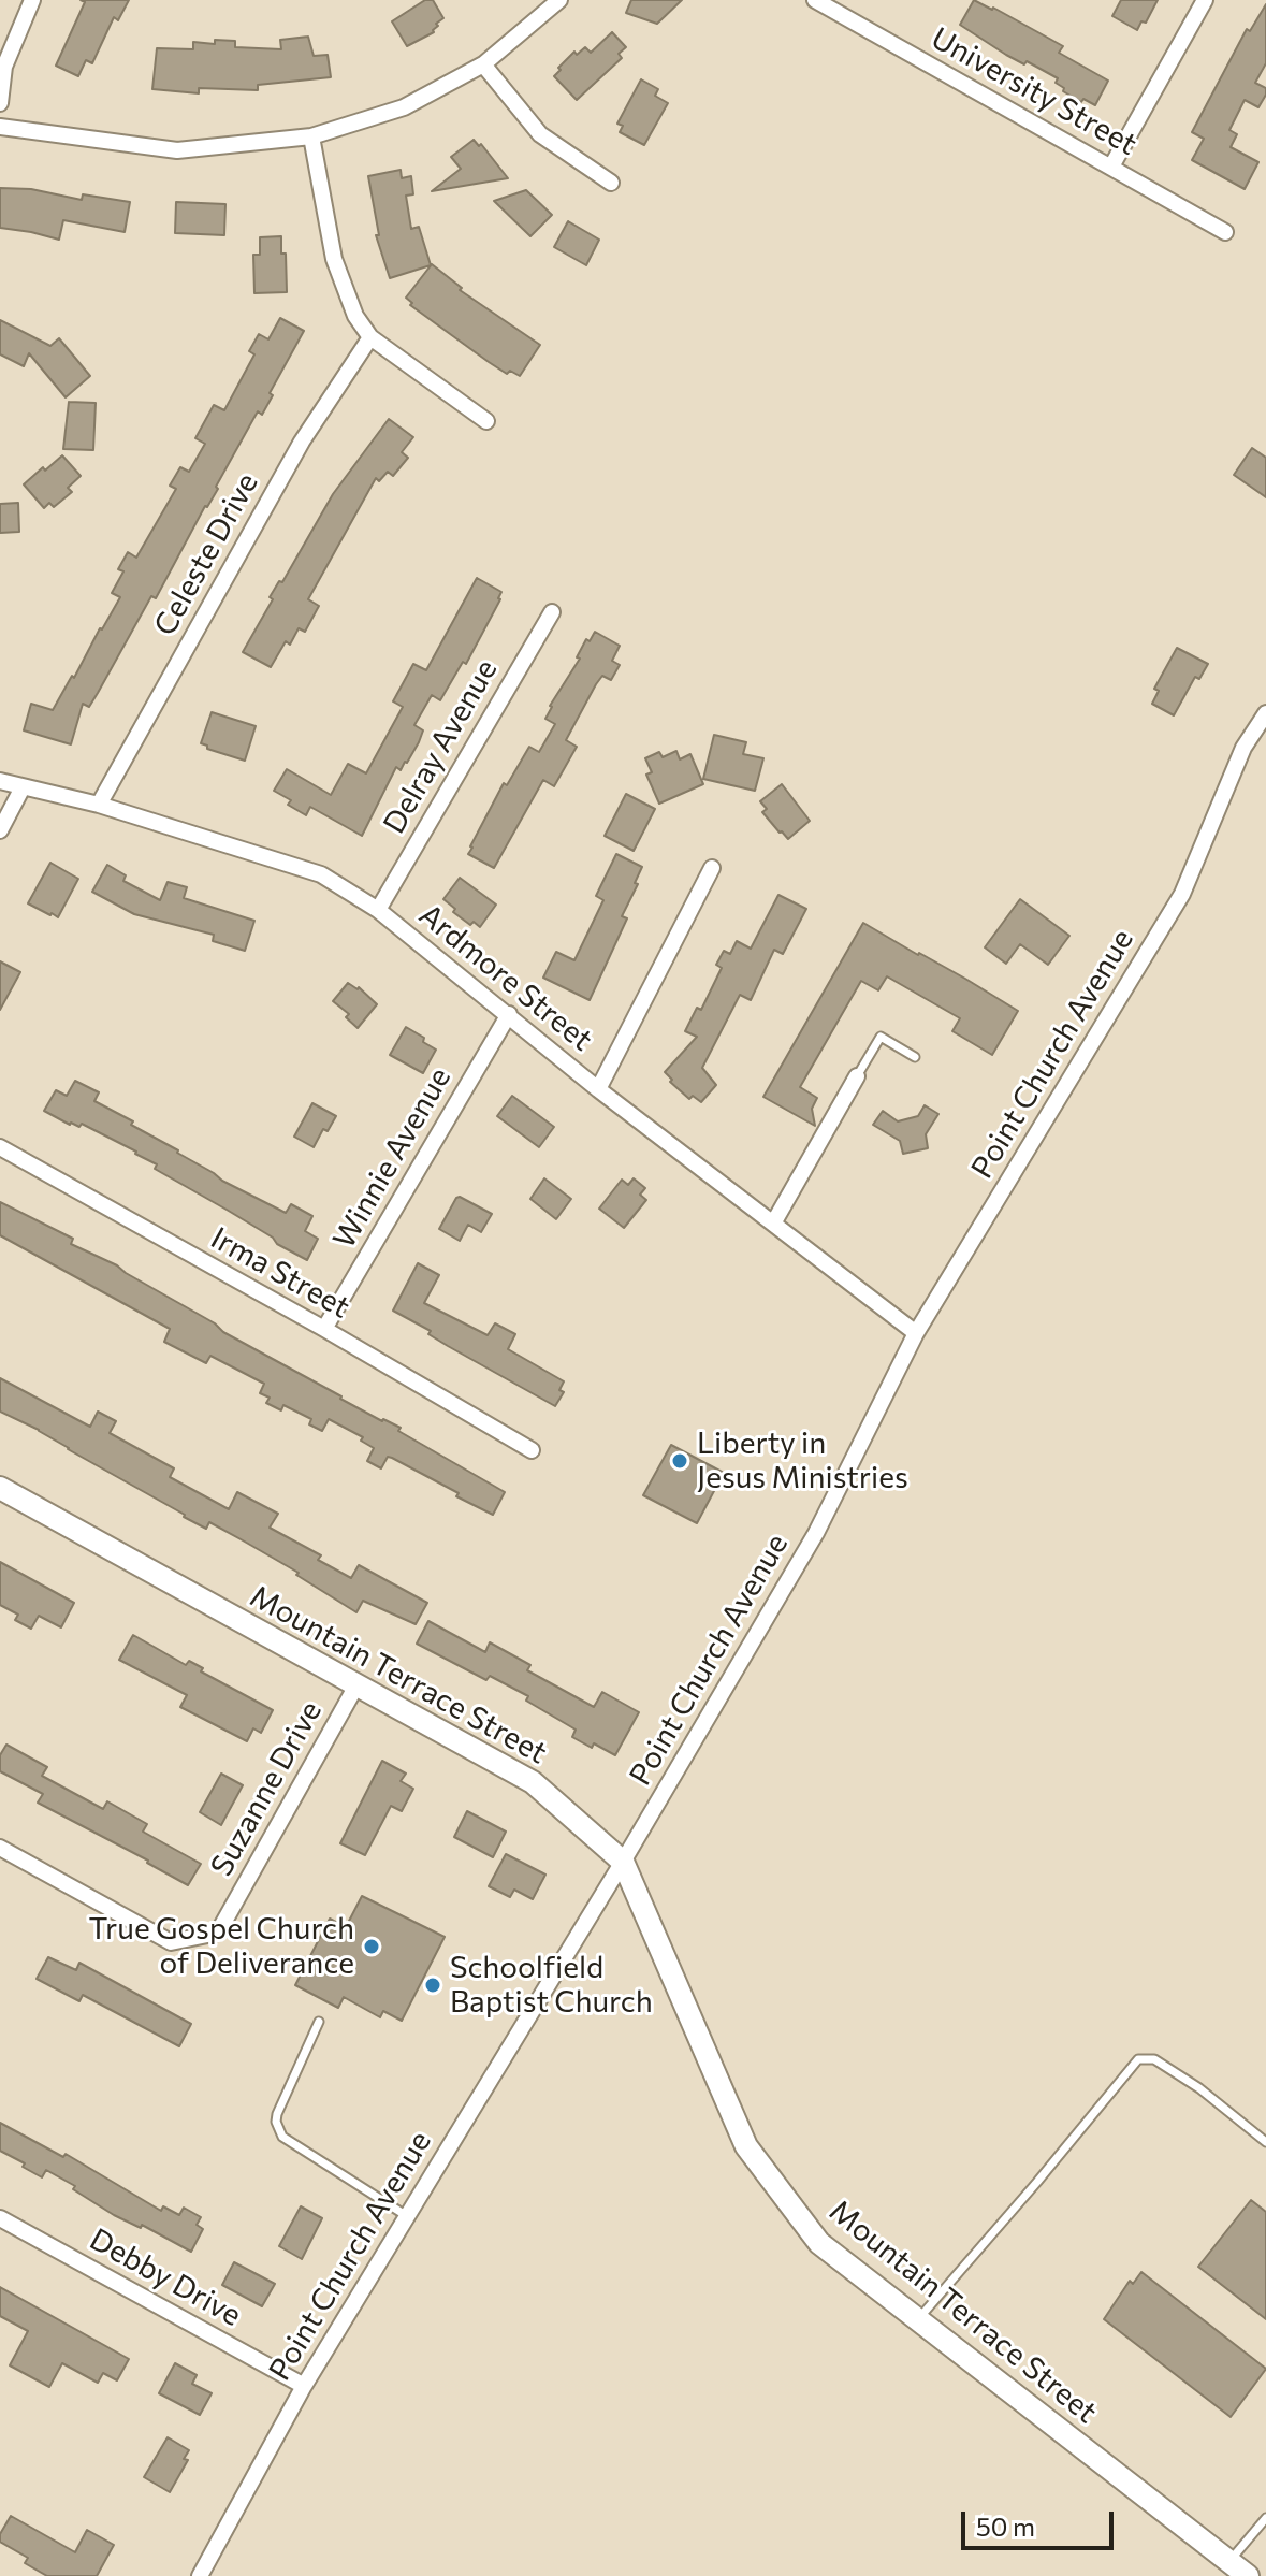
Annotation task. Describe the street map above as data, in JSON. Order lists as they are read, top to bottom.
{
  "streets": {
    "street": [
      "University Street",
      "Celeste Drive",
      "Delray Avenue",
      "Ardmore Street",
      "Point Church Avenue",
      "Winnie Avenue",
      "Irma Street",
      "Mountain Terrace Street",
      "Suzanne Drive",
      "Debby Drive"
    ]
  },
  "crossings": [
    ["Celeste Drive", "Ardmore Street"],
    ["Delray Avenue", "Ardmore Street"],
    ["Ardmore Street", "Point Church Avenue"],
    ["Ardmore Street", "Winnie Avenue"],
    ["Point Church Avenue", "Mountain Terrace Street"],
    ["Point Church Avenue", "Debby Drive"],
    ["Winnie Avenue", "Irma Street"],
    ["Mountain Terrace Street", "Suzanne Drive"]
  ],
  "places": ["Liberty in Jesus Ministries", "True Gospel Church of Deliverance", "Schoolfield Baptist Church"],
  "scale_bar": "50 m"
}
